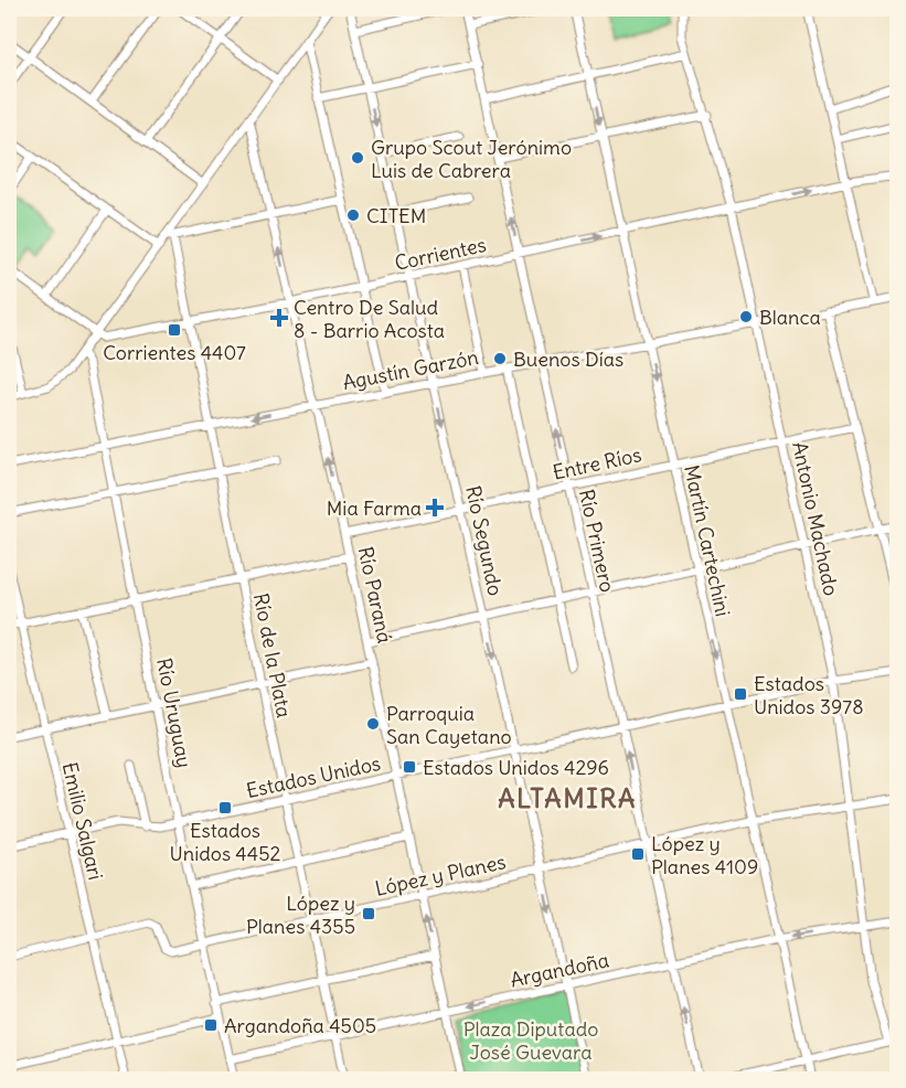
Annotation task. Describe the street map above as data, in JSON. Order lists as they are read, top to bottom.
{
  "streets": {
    "street": [
      "Corrientes",
      "Agustín Garzón",
      "Entre Ríos",
      "Antonio Machado",
      "Río Segundo",
      "Río Primero",
      "Martín Cartechini",
      "Río Paraná",
      "Río de la Plata",
      "Río Uruguay",
      "Estados Unidos",
      "Emilio Salgari",
      "López y Planes",
      "Argandoña"
    ]
  },
  "crossings": [
    ["Corrientes", "Antonio Machado"],
    ["Corrientes", "Río Segundo"],
    ["Corrientes", "Río Primero"],
    ["Corrientes", "Martín Cartechini"],
    ["Corrientes", "Río Paraná"],
    ["Corrientes", "Río de la Plata"],
    ["Agustín Garzón", "Antonio Machado"],
    ["Agustín Garzón", "Río Segundo"],
    ["Agustín Garzón", "Río Primero"],
    ["Agustín Garzón", "Martín Cartechini"],
    ["Agustín Garzón", "Río Paraná"],
    ["Agustín Garzón", "Río de la Plata"],
    ["Agustín Garzón", "Río Uruguay"],
    ["Entre Ríos", "Antonio Machado"],
    ["Entre Ríos", "Río Segundo"],
    ["Entre Ríos", "Río Primero"],
    ["Entre Ríos", "Martín Cartechini"],
    ["Entre Ríos", "Río Paraná"],
    ["Antonio Machado", "Estados Unidos"],
    ["Antonio Machado", "López y Planes"],
    ["Antonio Machado", "Argandoña"],
    ["Río Segundo", "Estados Unidos"],
    ["Río Segundo", "López y Planes"],
    ["Río Segundo", "Argandoña"],
    ["Río Primero", "Estados Unidos"],
    ["Río Primero", "López y Planes"],
    ["Río Primero", "Argandoña"],
    ["Martín Cartechini", "Estados Unidos"],
    ["Martín Cartechini", "López y Planes"],
    ["Martín Cartechini", "Argandoña"],
    ["Río Paraná", "Estados Unidos"],
    ["Río Paraná", "López y Planes"],
    ["Río Paraná", "Argandoña"],
    ["Río de la Plata", "Estados Unidos"],
    ["Río de la Plata", "López y Planes"],
    ["Río de la Plata", "Argandoña"],
    ["Río Uruguay", "Estados Unidos"],
    ["Río Uruguay", "López y Planes"],
    ["Río Uruguay", "Argandoña"],
    ["Estados Unidos", "Emilio Salgari"],
    ["Emilio Salgari", "López y Planes"]
  ],
  "one_way": ["Río Segundo", "Río Primero"],
  "districts": ["ALTAMIRA"],
  "parks": ["Plaza Diputado José Guevara"],
  "places": {
    "other": [
      "Grupo Scout Jerónimo Luis de Cabrera",
      "CITEM",
      "Blanca",
      "Buenos Días",
      "Parroquia San Cayetano"
    ],
    "health": ["Centro De Salud 8 - Barrio Acosta", "Mia Farma"],
    "transit": [
      "Corrientes 4407",
      "Estados Unidos 3978",
      "Estados Unidos 4296",
      "Estados Unidos 4452",
      "López y Planes 4109",
      "López y Planes 4355",
      "Argandoña 4505"
    ]
  }
}
